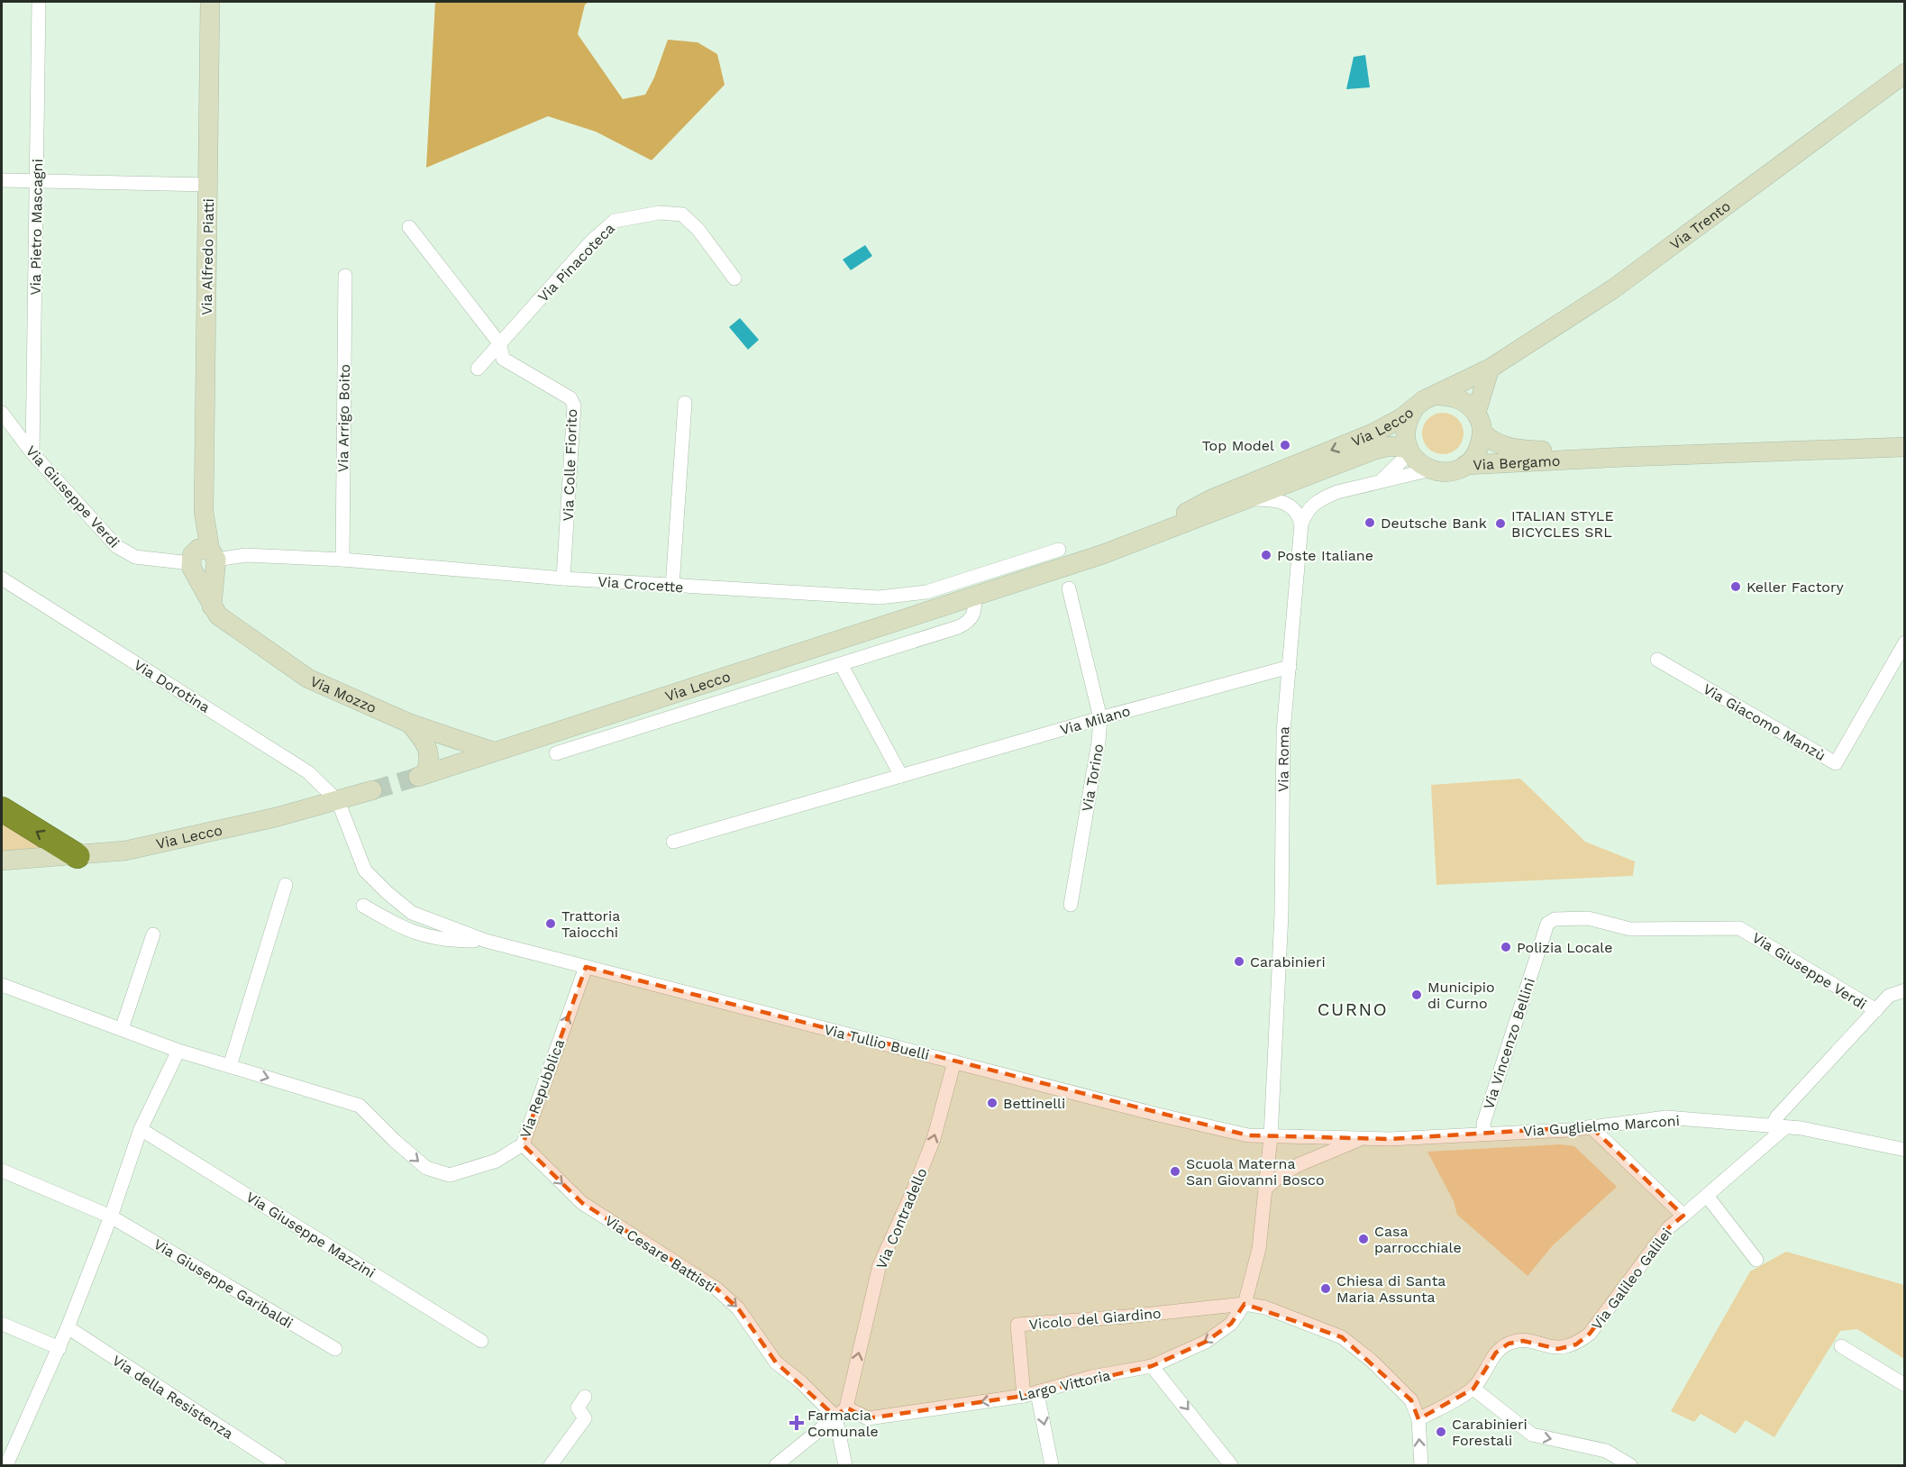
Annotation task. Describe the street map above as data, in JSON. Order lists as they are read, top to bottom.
{
  "streets": {
    "main road": [
      "Via Trento",
      "Via Alfredo Piatti",
      "Via Lecco",
      "Via Bergamo",
      "Via Mozzo",
      "Via Roma"
    ],
    "street": [
      "Via Pietro Mascagni",
      "Via Pinacoteca",
      "Via Arrigo Boito",
      "Via Colle Fiorito",
      "Via Giuseppe Verdi",
      "Via Crocette",
      "Via Dorotina",
      "Via Milano",
      "Via Giacomo Manzù",
      "Via Torino",
      "Via Tullio Buelli",
      "Via Vincenzo Bellini",
      "Via Repubblica",
      "Via Guglielmo Marconi",
      "Via Contradello",
      "Via Giuseppe Mazzini",
      "Via Cesare Battisti",
      "Via Galileo Galilei",
      "Via Giuseppe Garibaldi",
      "Vicolo del Giardino",
      "Largo Vittoria",
      "Via della Resistenza"
    ]
  },
  "crossings": [
    ["Via Trento", "Via Lecco"],
    ["Via Trento", "Via Bergamo"],
    ["Via Trento", "Via Roma"],
    ["Via Pietro Mascagni", "Via Giuseppe Verdi"],
    ["Via Alfredo Piatti", "Via Giuseppe Verdi"],
    ["Via Alfredo Piatti", "Via Crocette"],
    ["Via Alfredo Piatti", "Via Mozzo"],
    ["Via Pinacoteca", "Via Colle Fiorito"],
    ["Via Arrigo Boito", "Via Crocette"],
    ["Via Lecco", "Via Bergamo"],
    ["Via Lecco", "Via Dorotina"],
    ["Via Lecco", "Via Mozzo"],
    ["Via Lecco", "Via Roma"],
    ["Via Lecco", "Via Tullio Buelli"],
    ["Via Bergamo", "Via Roma"],
    ["Via Colle Fiorito", "Via Crocette"],
    ["Via Giuseppe Verdi", "Via Crocette"],
    ["Via Giuseppe Verdi", "Via Mozzo"],
    ["Via Giuseppe Verdi", "Via Vincenzo Bellini"],
    ["Via Giuseppe Verdi", "Via Galileo Galilei"],
    ["Via Crocette", "Via Mozzo"],
    ["Via Dorotina", "Via Tullio Buelli"],
    ["Via Milano", "Via Roma"],
    ["Via Milano", "Via Torino"],
    ["Via Roma", "Via Tullio Buelli"],
    ["Via Roma", "Via Guglielmo Marconi"],
    ["Via Tullio Buelli", "Via Repubblica"],
    ["Via Tullio Buelli", "Via Guglielmo Marconi"],
    ["Via Tullio Buelli", "Via Contradello"],
    ["Via Vincenzo Bellini", "Via Guglielmo Marconi"],
    ["Via Repubblica", "Via Cesare Battisti"],
    ["Via Guglielmo Marconi", "Via Galileo Galilei"],
    ["Via Contradello", "Via Cesare Battisti"],
    ["Via Contradello", "Largo Vittoria"],
    ["Via Cesare Battisti", "Largo Vittoria"],
    ["Vicolo del Giardino", "Largo Vittoria"]
  ],
  "one_way": ["Via Contradello", "Via Cesare Battisti", "Largo Vittoria"],
  "districts": ["CURNO"],
  "places": {
    "other": [
      "Top Model",
      "Deutsche Bank",
      "ITALIAN STYLE BICYCLES SRL",
      "Poste Italiane",
      "Keller Factory",
      "Trattoria Taiocchi",
      "Polizia Locale",
      "Carabinieri",
      "Municipio di Curno",
      "Bettinelli",
      "Scuola Materna San Giovanni Bosco",
      "Casa parrocchiale",
      "Chiesa di Santa Maria Assunta",
      "Carabinieri Forestali"
    ],
    "health": ["Farmacia Comunale"]
  }
}
